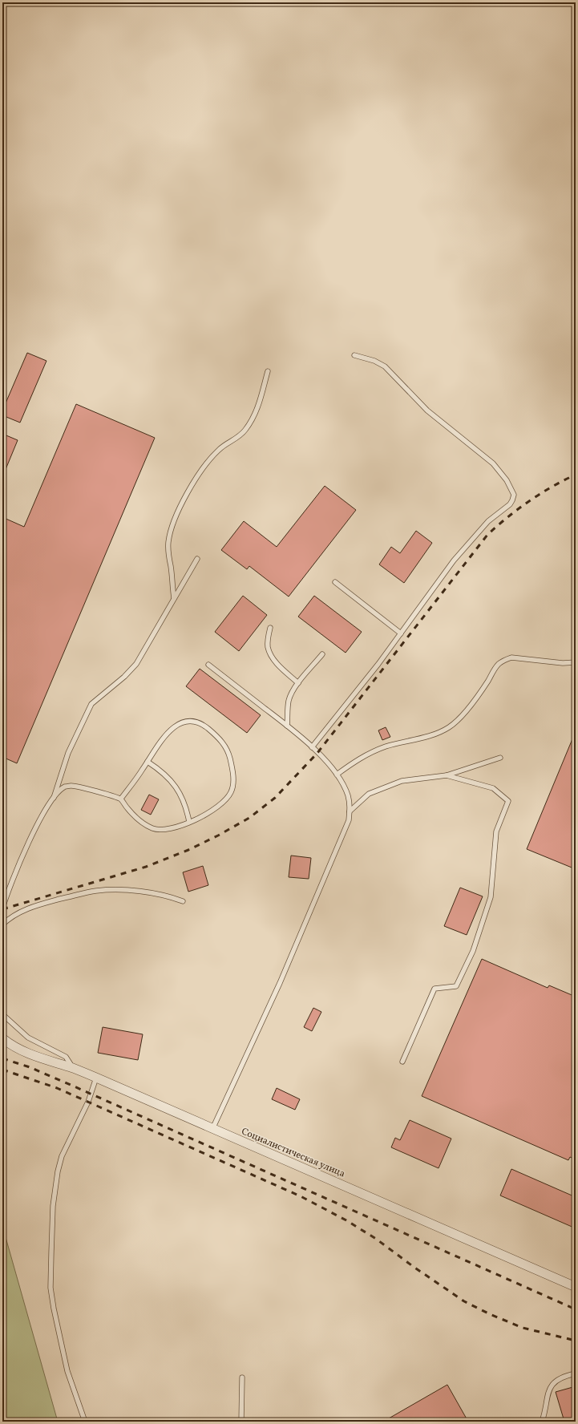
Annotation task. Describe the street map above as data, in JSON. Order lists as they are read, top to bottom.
{
  "streets": {
    "street": ["Социалистическая улица"]
  }
}
